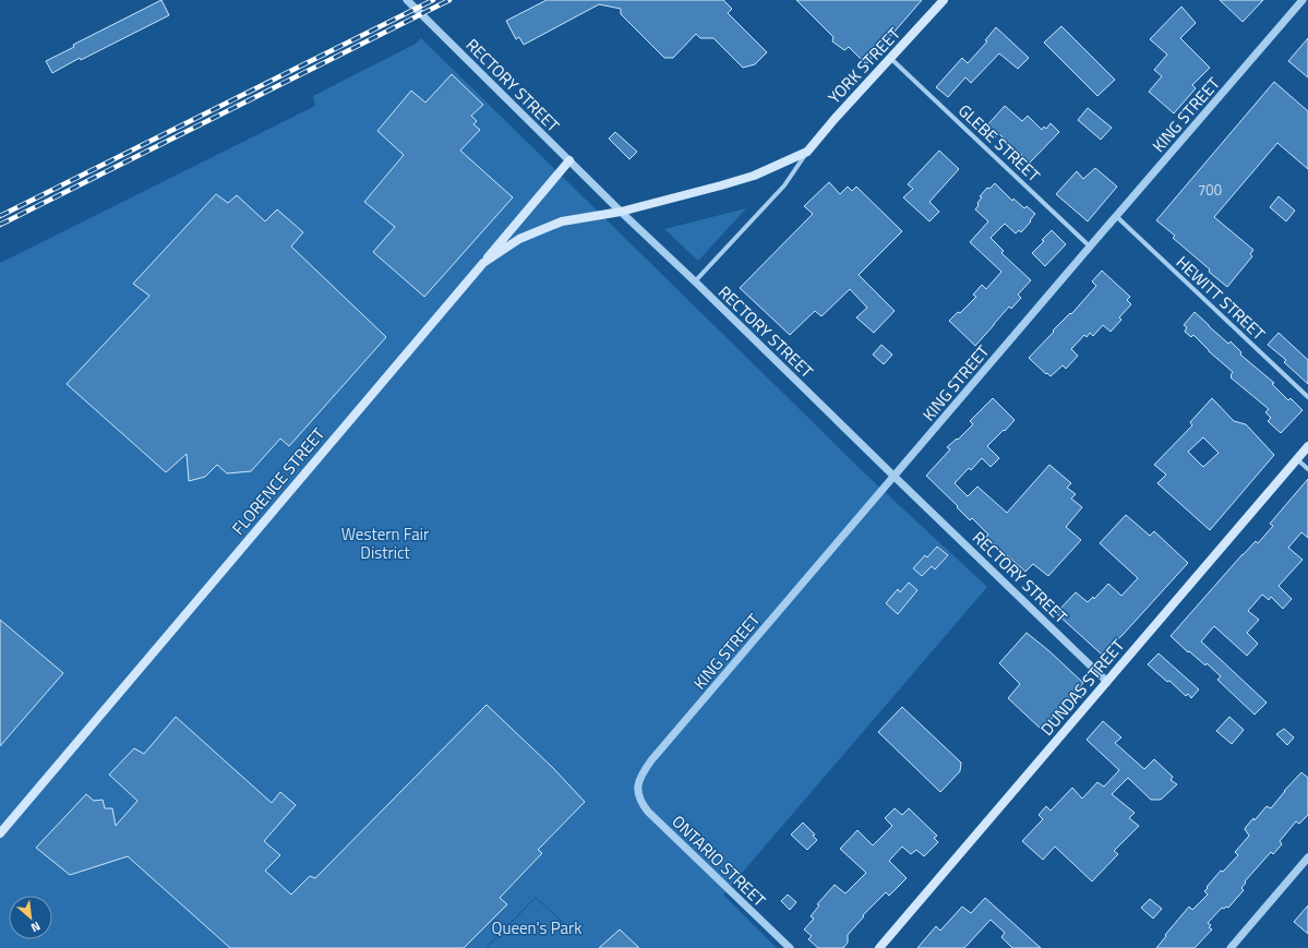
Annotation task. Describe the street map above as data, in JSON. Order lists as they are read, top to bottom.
{
  "streets": {
    "main road": ["YORK STREET", "FLORENCE STREET", "DUNDAS STREET"],
    "street": [
      "RECTORY STREET",
      "KING STREET",
      "GLEBE STREET",
      "HEWITT STREET",
      "ONTARIO STREET"
    ]
  },
  "crossings": [
    ["YORK STREET", "RECTORY STREET"],
    ["YORK STREET", "GLEBE STREET"],
    ["YORK STREET", "FLORENCE STREET"],
    ["RECTORY STREET", "KING STREET"],
    ["RECTORY STREET", "FLORENCE STREET"],
    ["RECTORY STREET", "DUNDAS STREET"],
    ["KING STREET", "GLEBE STREET"],
    ["KING STREET", "HEWITT STREET"],
    ["KING STREET", "ONTARIO STREET"]
  ],
  "parks": ["Western Fair District", "Queen's Park"],
  "house_numbers": ["700"],
  "north": "bottom right"
}
